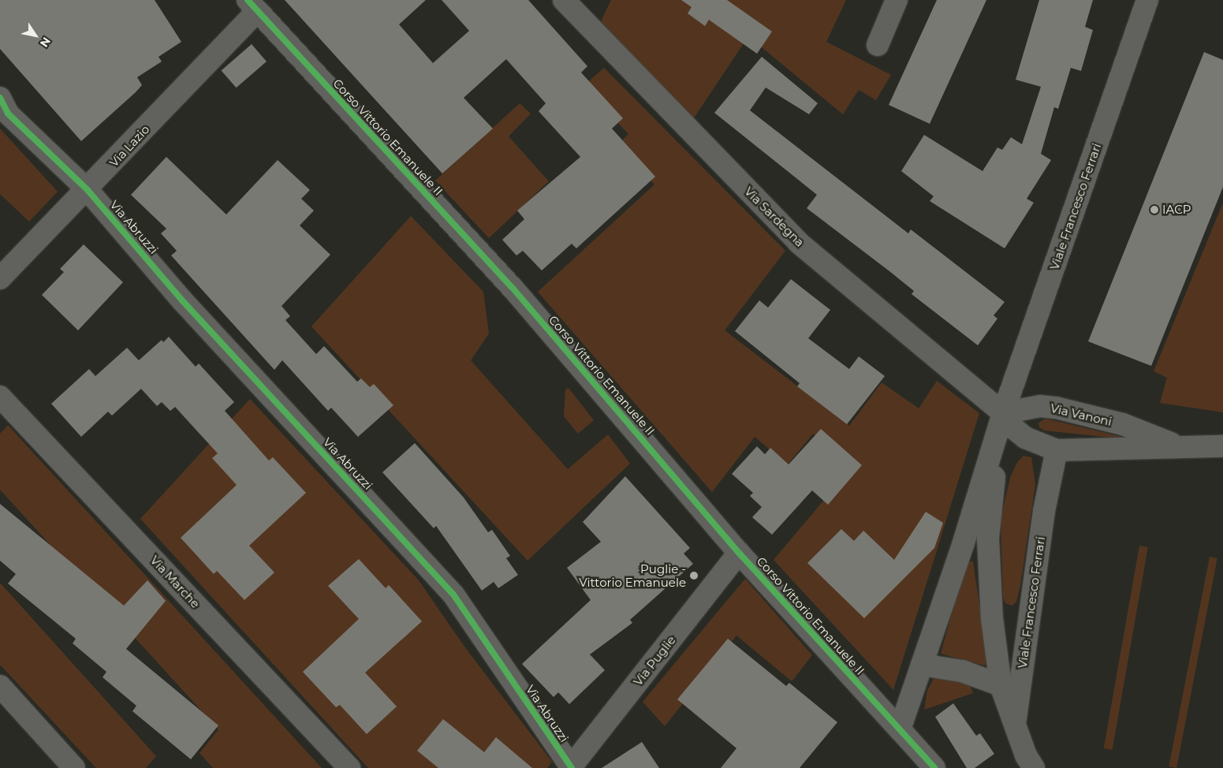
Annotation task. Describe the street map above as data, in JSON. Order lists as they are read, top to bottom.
{
  "streets": {
    "street": [
      "Corso Vittorio Emanuele II",
      "Via Lazio",
      "Viale Francesco Ferrari",
      "Via Sardegna",
      "Via Abruzzi",
      "Via Vanoni",
      "Via Marche",
      "Via Puglie"
    ]
  },
  "crossings": [
    ["Corso Vittorio Emanuele II", "Via Lazio"],
    ["Corso Vittorio Emanuele II", "Viale Francesco Ferrari"],
    ["Corso Vittorio Emanuele II", "Via Puglie"],
    ["Via Lazio", "Via Abruzzi"],
    ["Viale Francesco Ferrari", "Via Sardegna"],
    ["Viale Francesco Ferrari", "Via Vanoni"],
    ["Via Sardegna", "Via Vanoni"],
    ["Via Abruzzi", "Via Puglie"]
  ],
  "places": ["IACP", "Puglie - Vittorio Emanuele"],
  "north": "bottom right"
}
